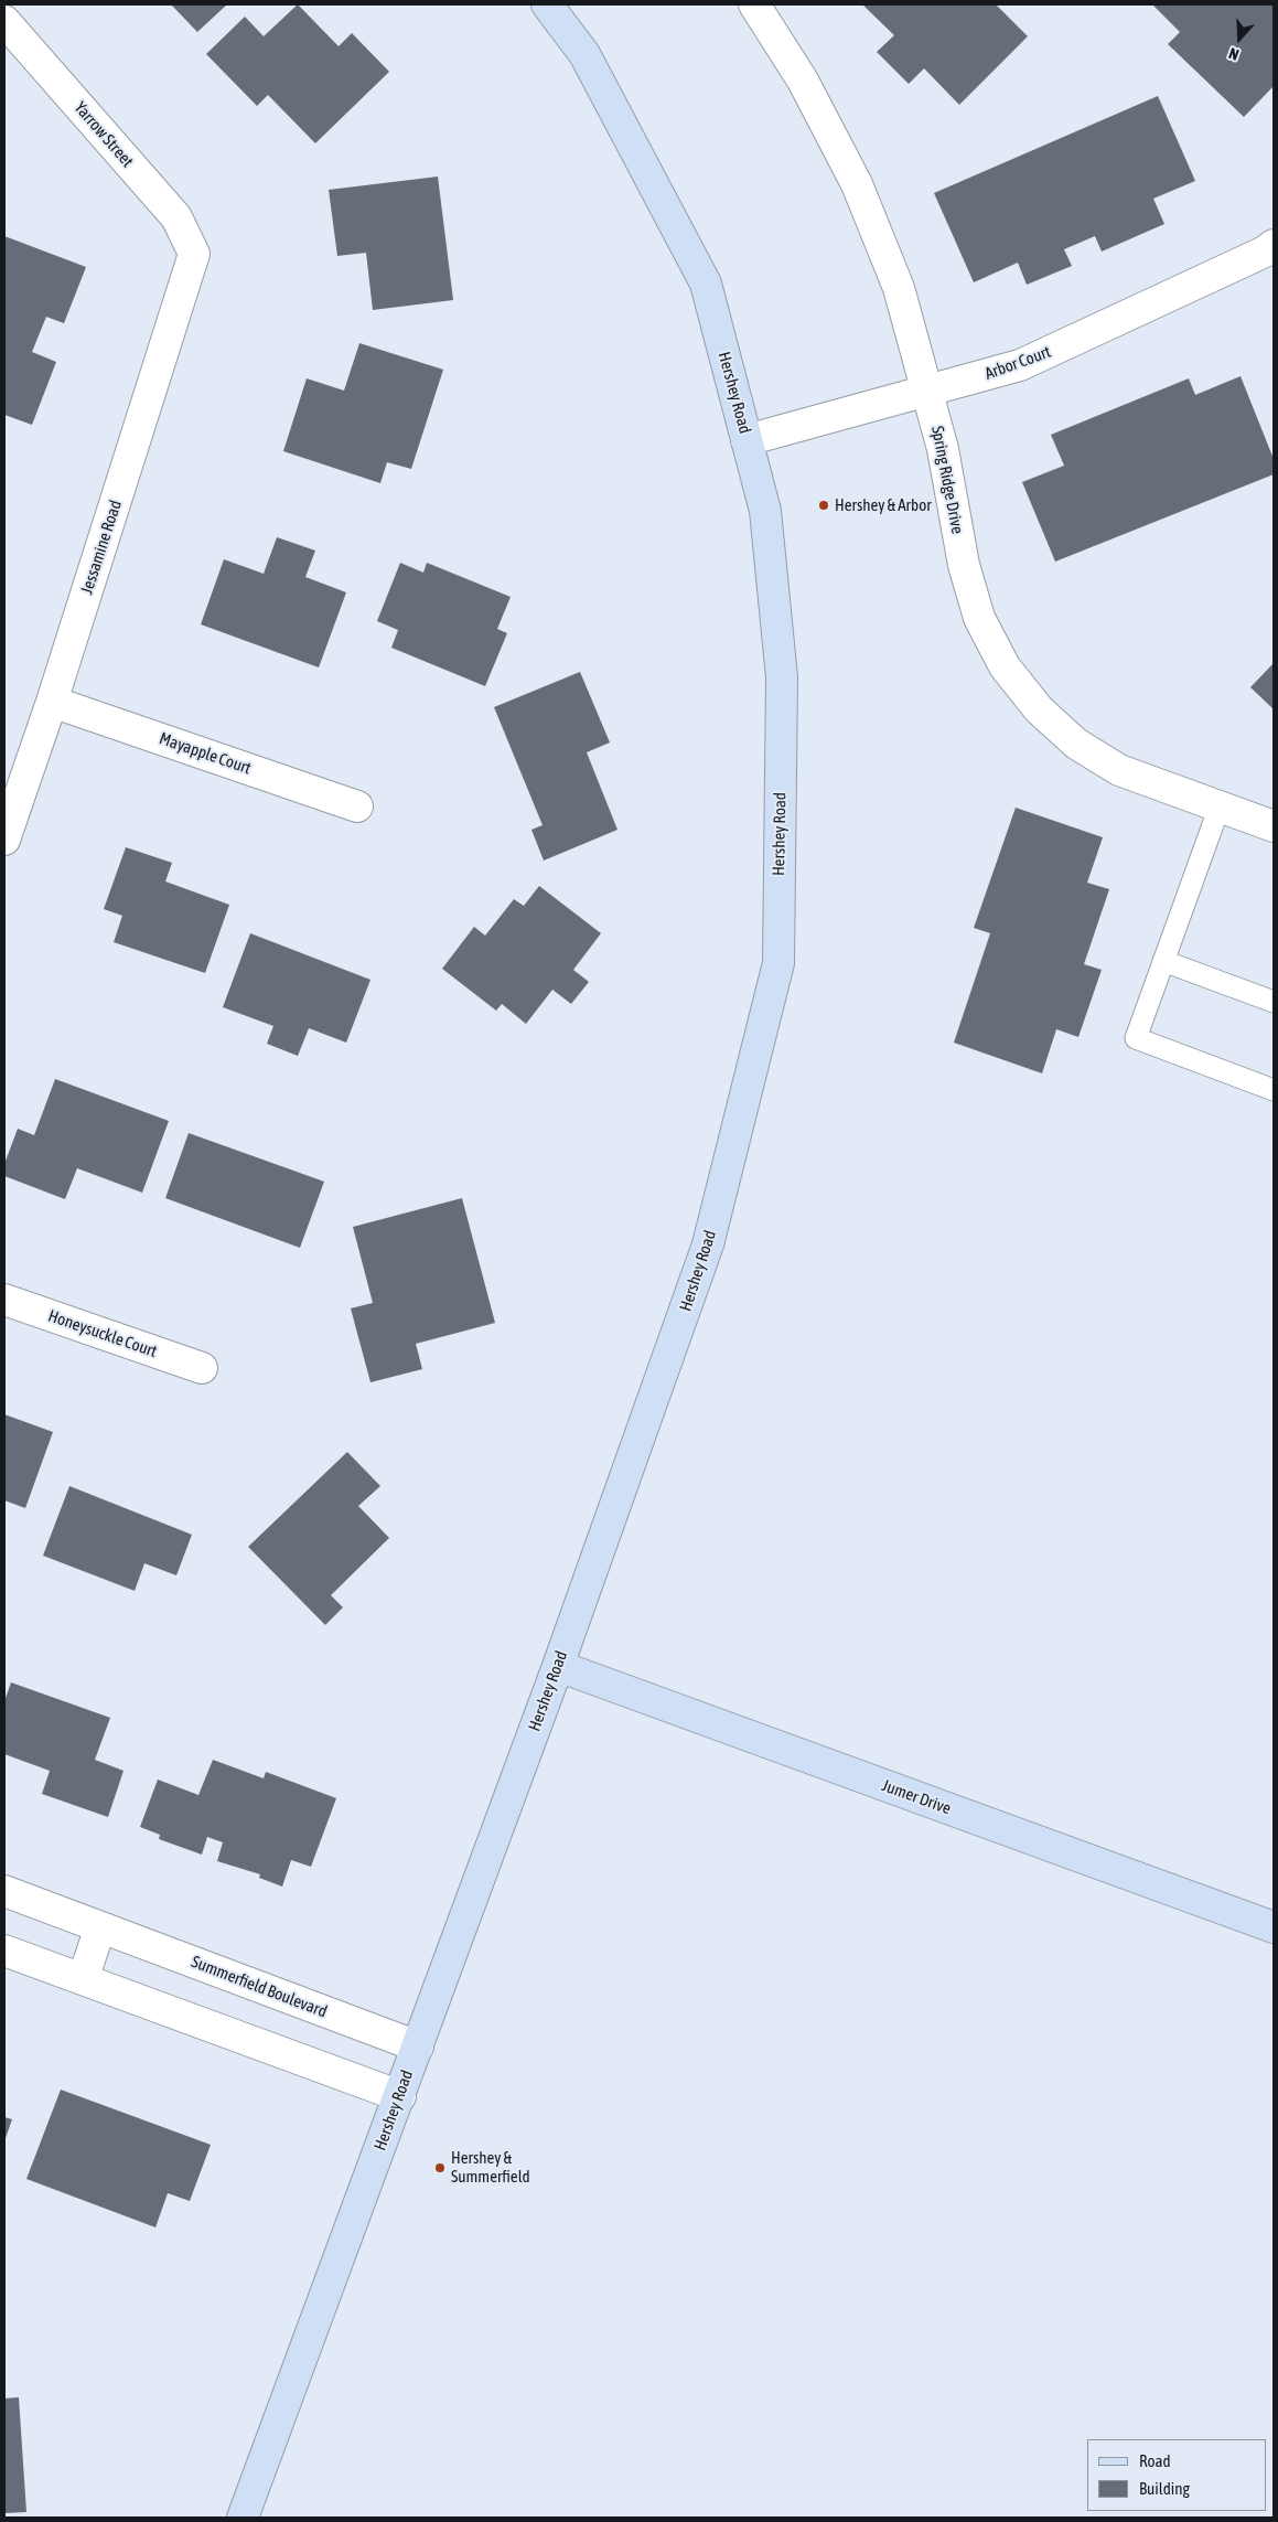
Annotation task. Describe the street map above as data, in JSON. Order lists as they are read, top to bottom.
{
  "streets": {
    "main road": ["Hershey Road", "Jumer Drive"],
    "street": [
      "Yarrow Street",
      "Arbor Court",
      "Spring Ridge Drive",
      "Jessamine Road",
      "Mayapple Court",
      "Honeysuckle Court",
      "Summerfield Boulevard"
    ]
  },
  "crossings": [
    ["Yarrow Street", "Jessamine Road"],
    ["Arbor Court", "Hershey Road"],
    ["Arbor Court", "Spring Ridge Drive"],
    ["Hershey Road", "Jumer Drive"],
    ["Hershey Road", "Summerfield Boulevard"],
    ["Jessamine Road", "Mayapple Court"]
  ],
  "places": ["Hershey & Arbor", "Hershey & Summerfield"],
  "legend": ["Road", "Building"],
  "north": "bottom"
}
